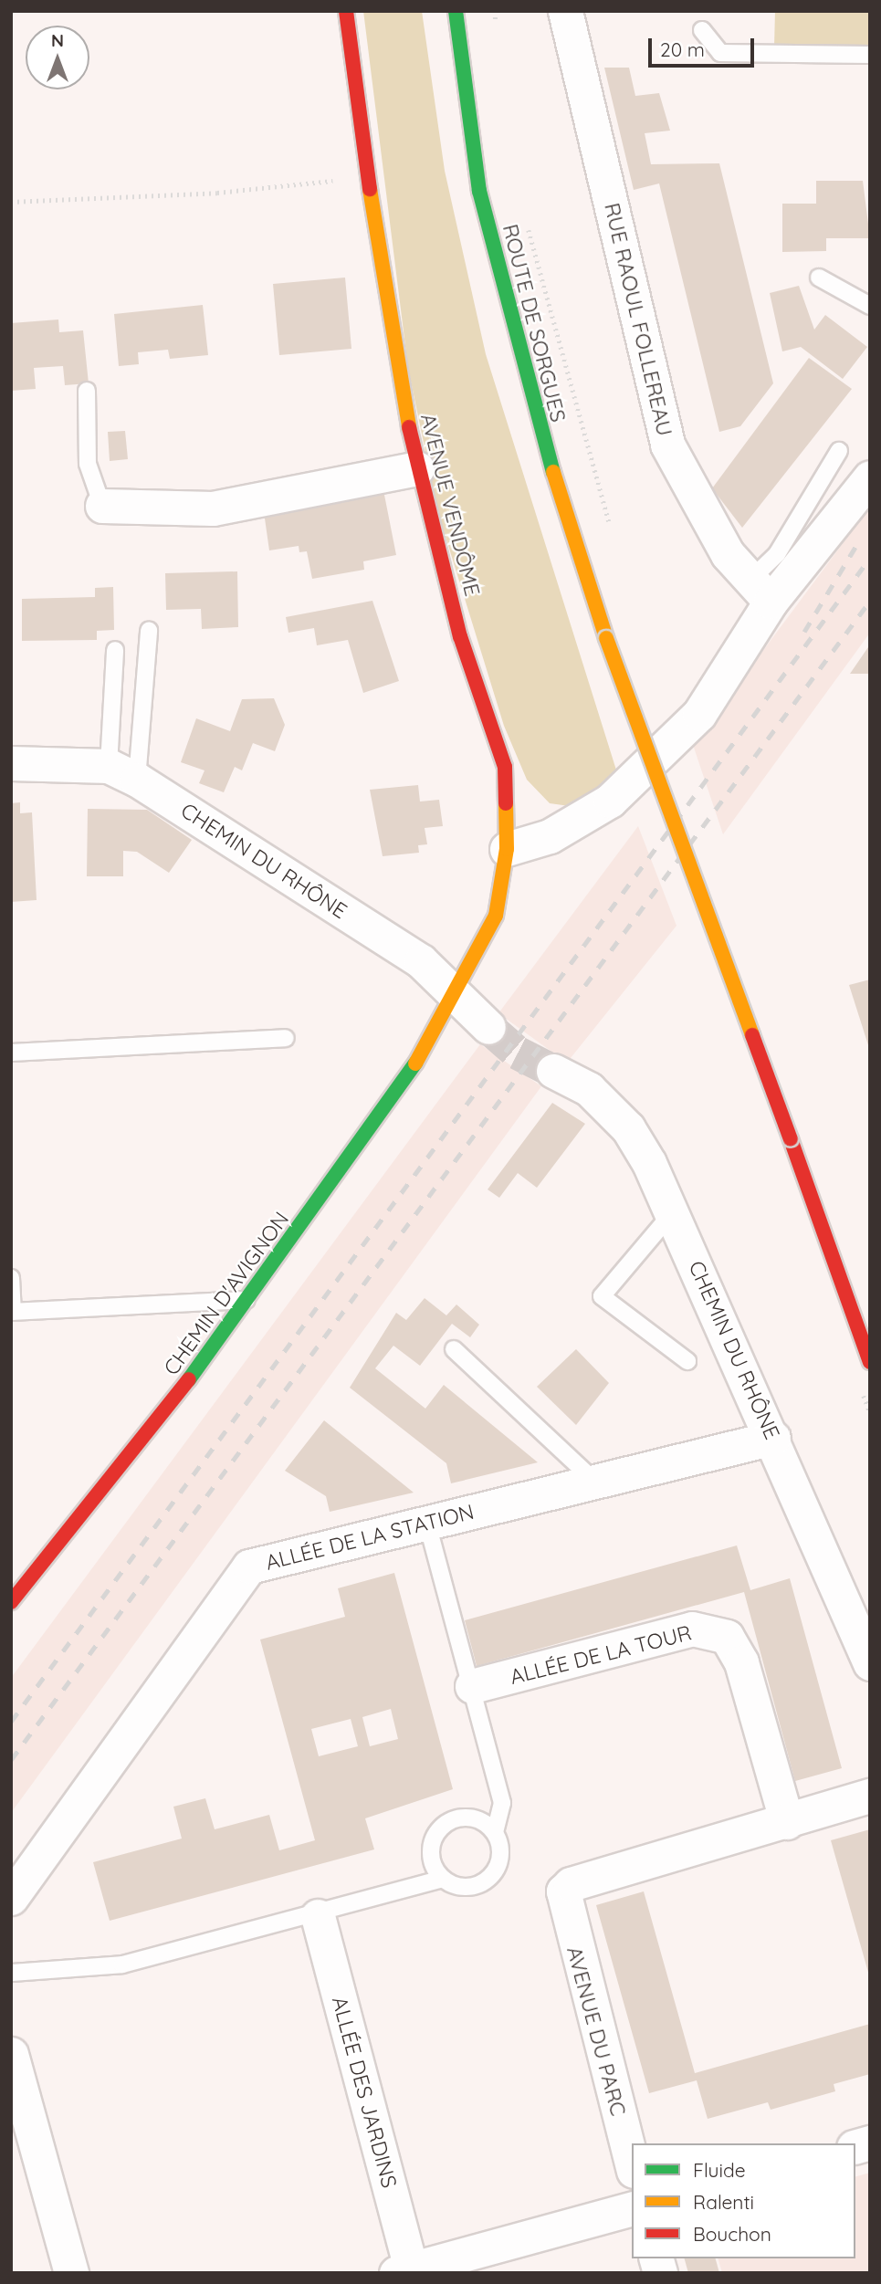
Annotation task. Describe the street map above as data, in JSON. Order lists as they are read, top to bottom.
{
  "streets": {
    "street": [
      "RUE RAOUL FOLLEREAU",
      "ROUTE DE SORGUES",
      "AVENUE VENDÔME",
      "CHEMIN DU RHÔNE",
      "CHEMIN D'AVIGNON",
      "ALLÉE DE LA STATION",
      "ALLÉE DE LA TOUR",
      "AVENUE DU PARC",
      "ALLÉE DES JARDINS"
    ]
  },
  "crossings": [
    ["AVENUE VENDÔME", "CHEMIN DU RHÔNE"],
    ["AVENUE VENDÔME", "CHEMIN D'AVIGNON"],
    ["CHEMIN DU RHÔNE", "CHEMIN D'AVIGNON"],
    ["CHEMIN DU RHÔNE", "ALLÉE DE LA STATION"],
    ["ALLÉE DE LA TOUR", "AVENUE DU PARC"]
  ],
  "legend": ["Fluide", "Ralenti", "Bouchon"],
  "scale_bar": "20 m",
  "north": "top"
}
